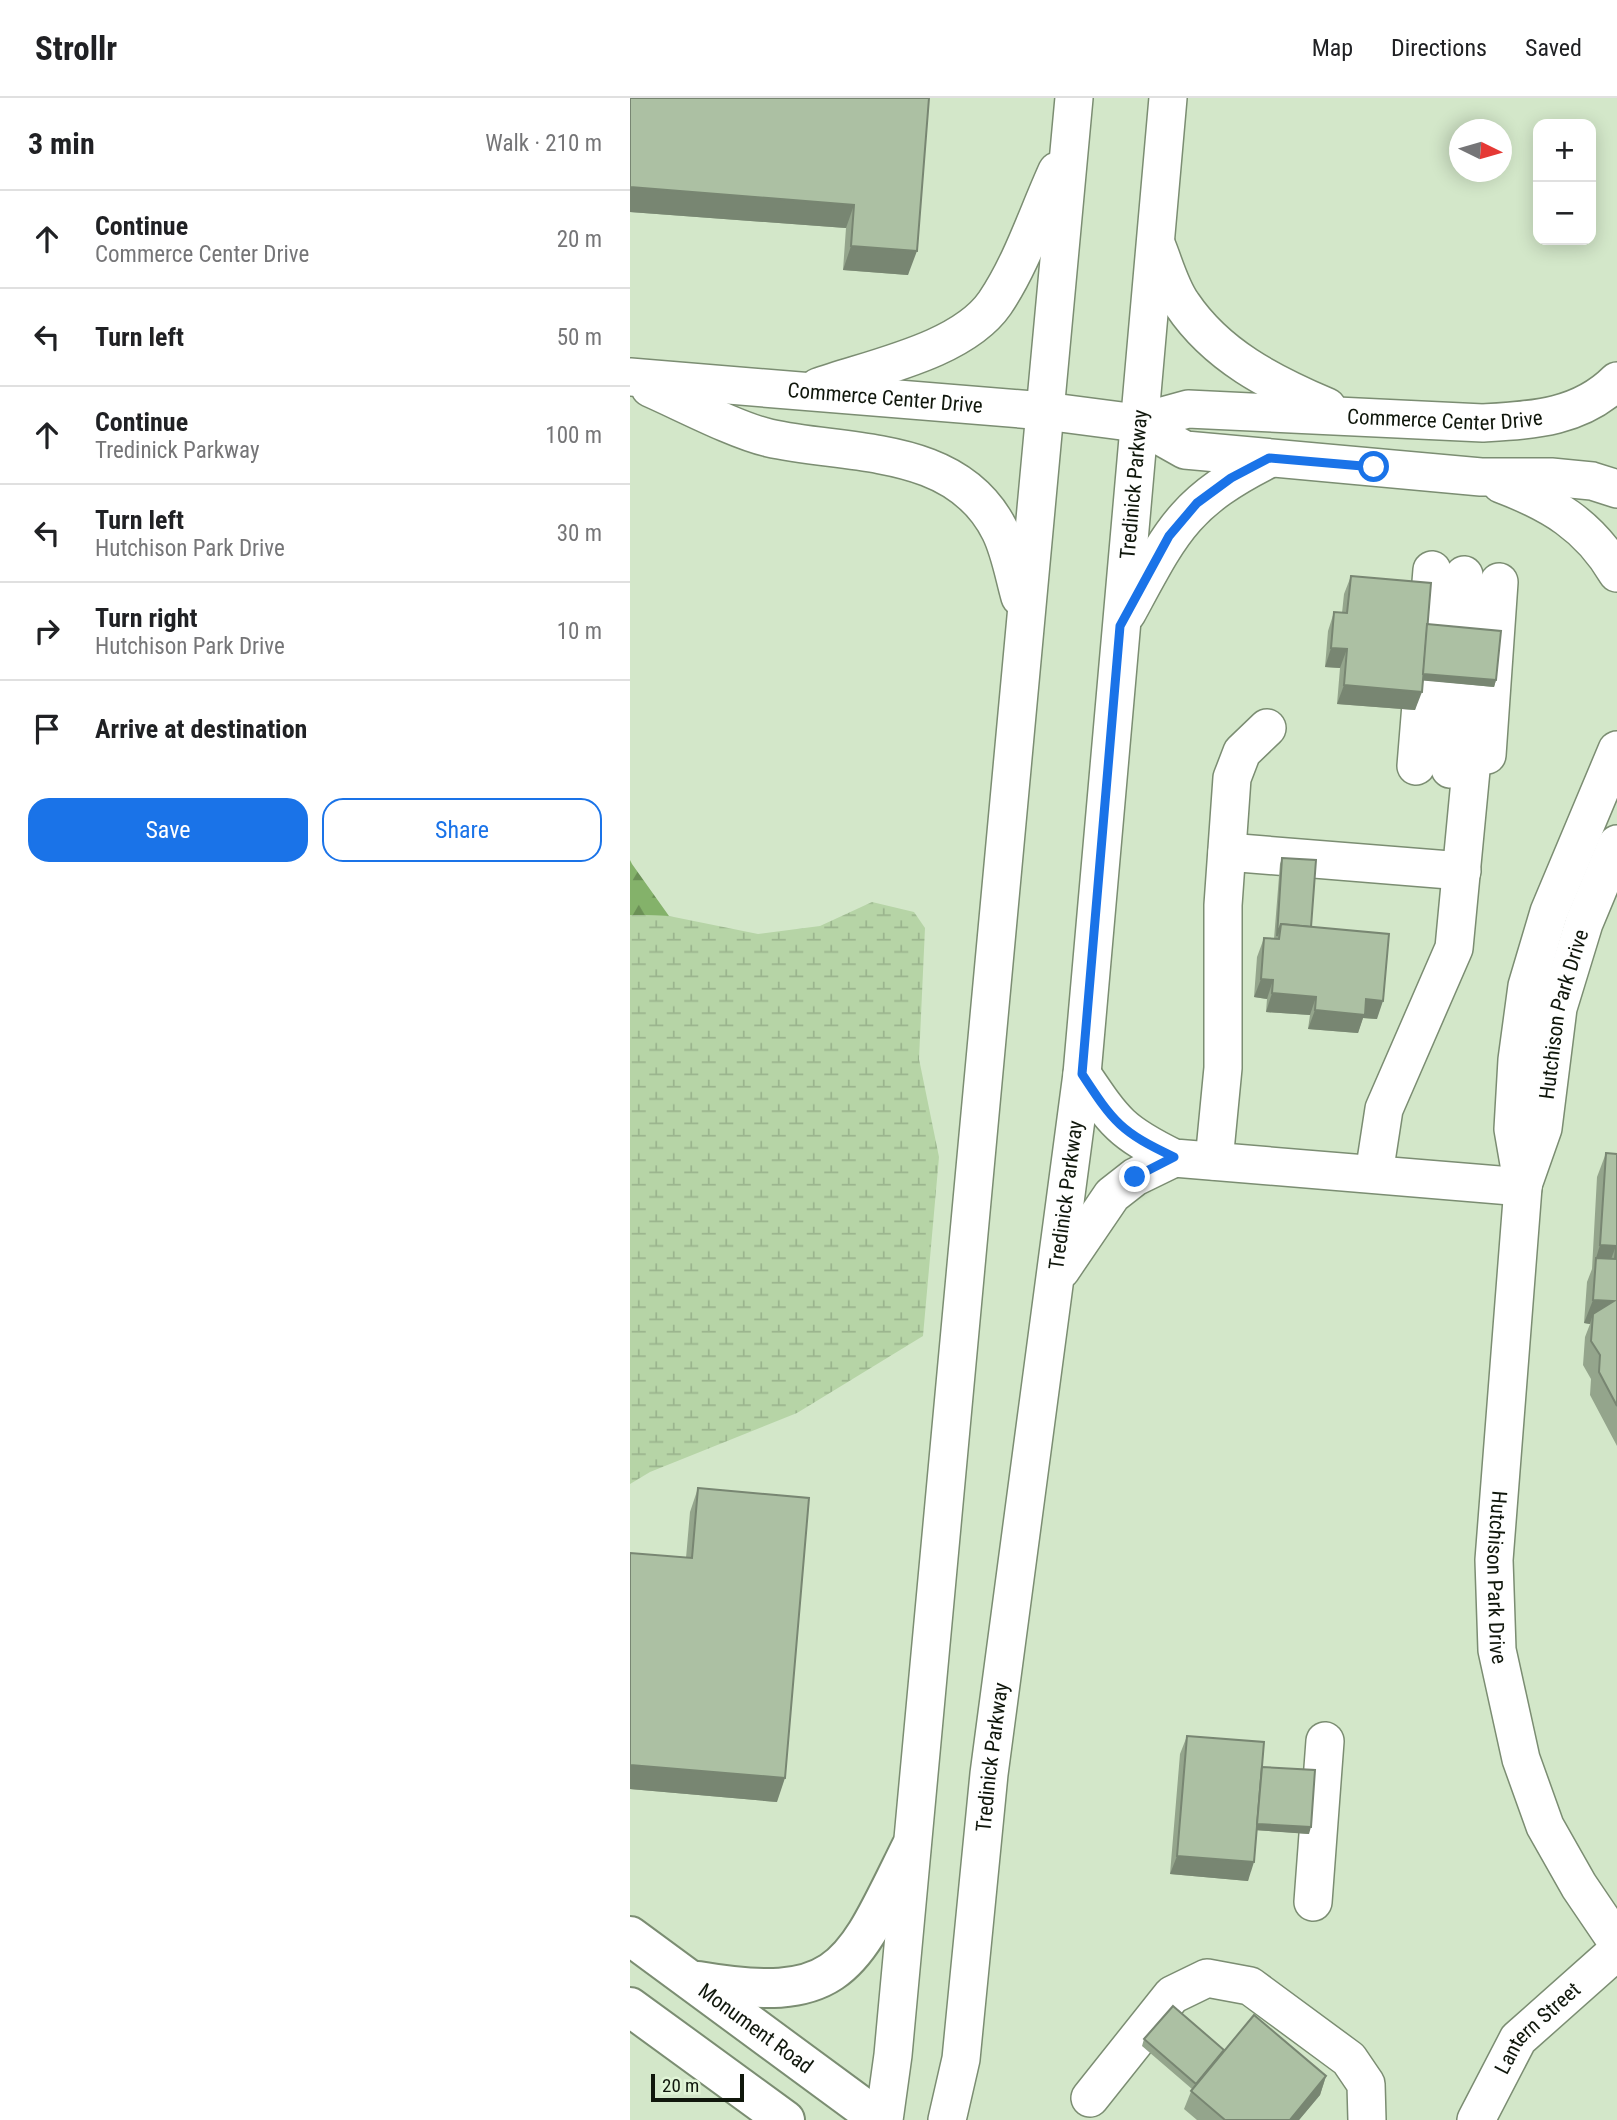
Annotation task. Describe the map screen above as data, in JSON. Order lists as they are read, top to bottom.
{
  "streets": {
    "main road": ["Monument Road"],
    "street": [
      "Commerce Center Drive",
      "Tredinick Parkway",
      "Hutchison Park Drive",
      "Lantern Street"
    ]
  },
  "crossings": [
    ["Commerce Center Drive", "Tredinick Parkway"]
  ],
  "scale_bar": "20 m",
  "north": "right",
  "page": {
    "header": "Strollr",
    "nav": ["Map", "Directions", "Saved"],
    "heading": ["3 min", "Walk · 210 m"],
    "map_buttons": ["+", "−"],
    "list": [
      ["Continue", "Commerce Center Drive", "20 m"],
      ["Turn left", "50 m"],
      ["Continue", "Tredinick Parkway", "100 m"],
      ["Turn left", "Hutchison Park Drive", "30 m"],
      ["Turn right", "Hutchison Park Drive", "10 m"],
      "Arrive at destination"
    ],
    "buttons": ["Save", "Share"],
    "scale": "20 m"
  }
}
